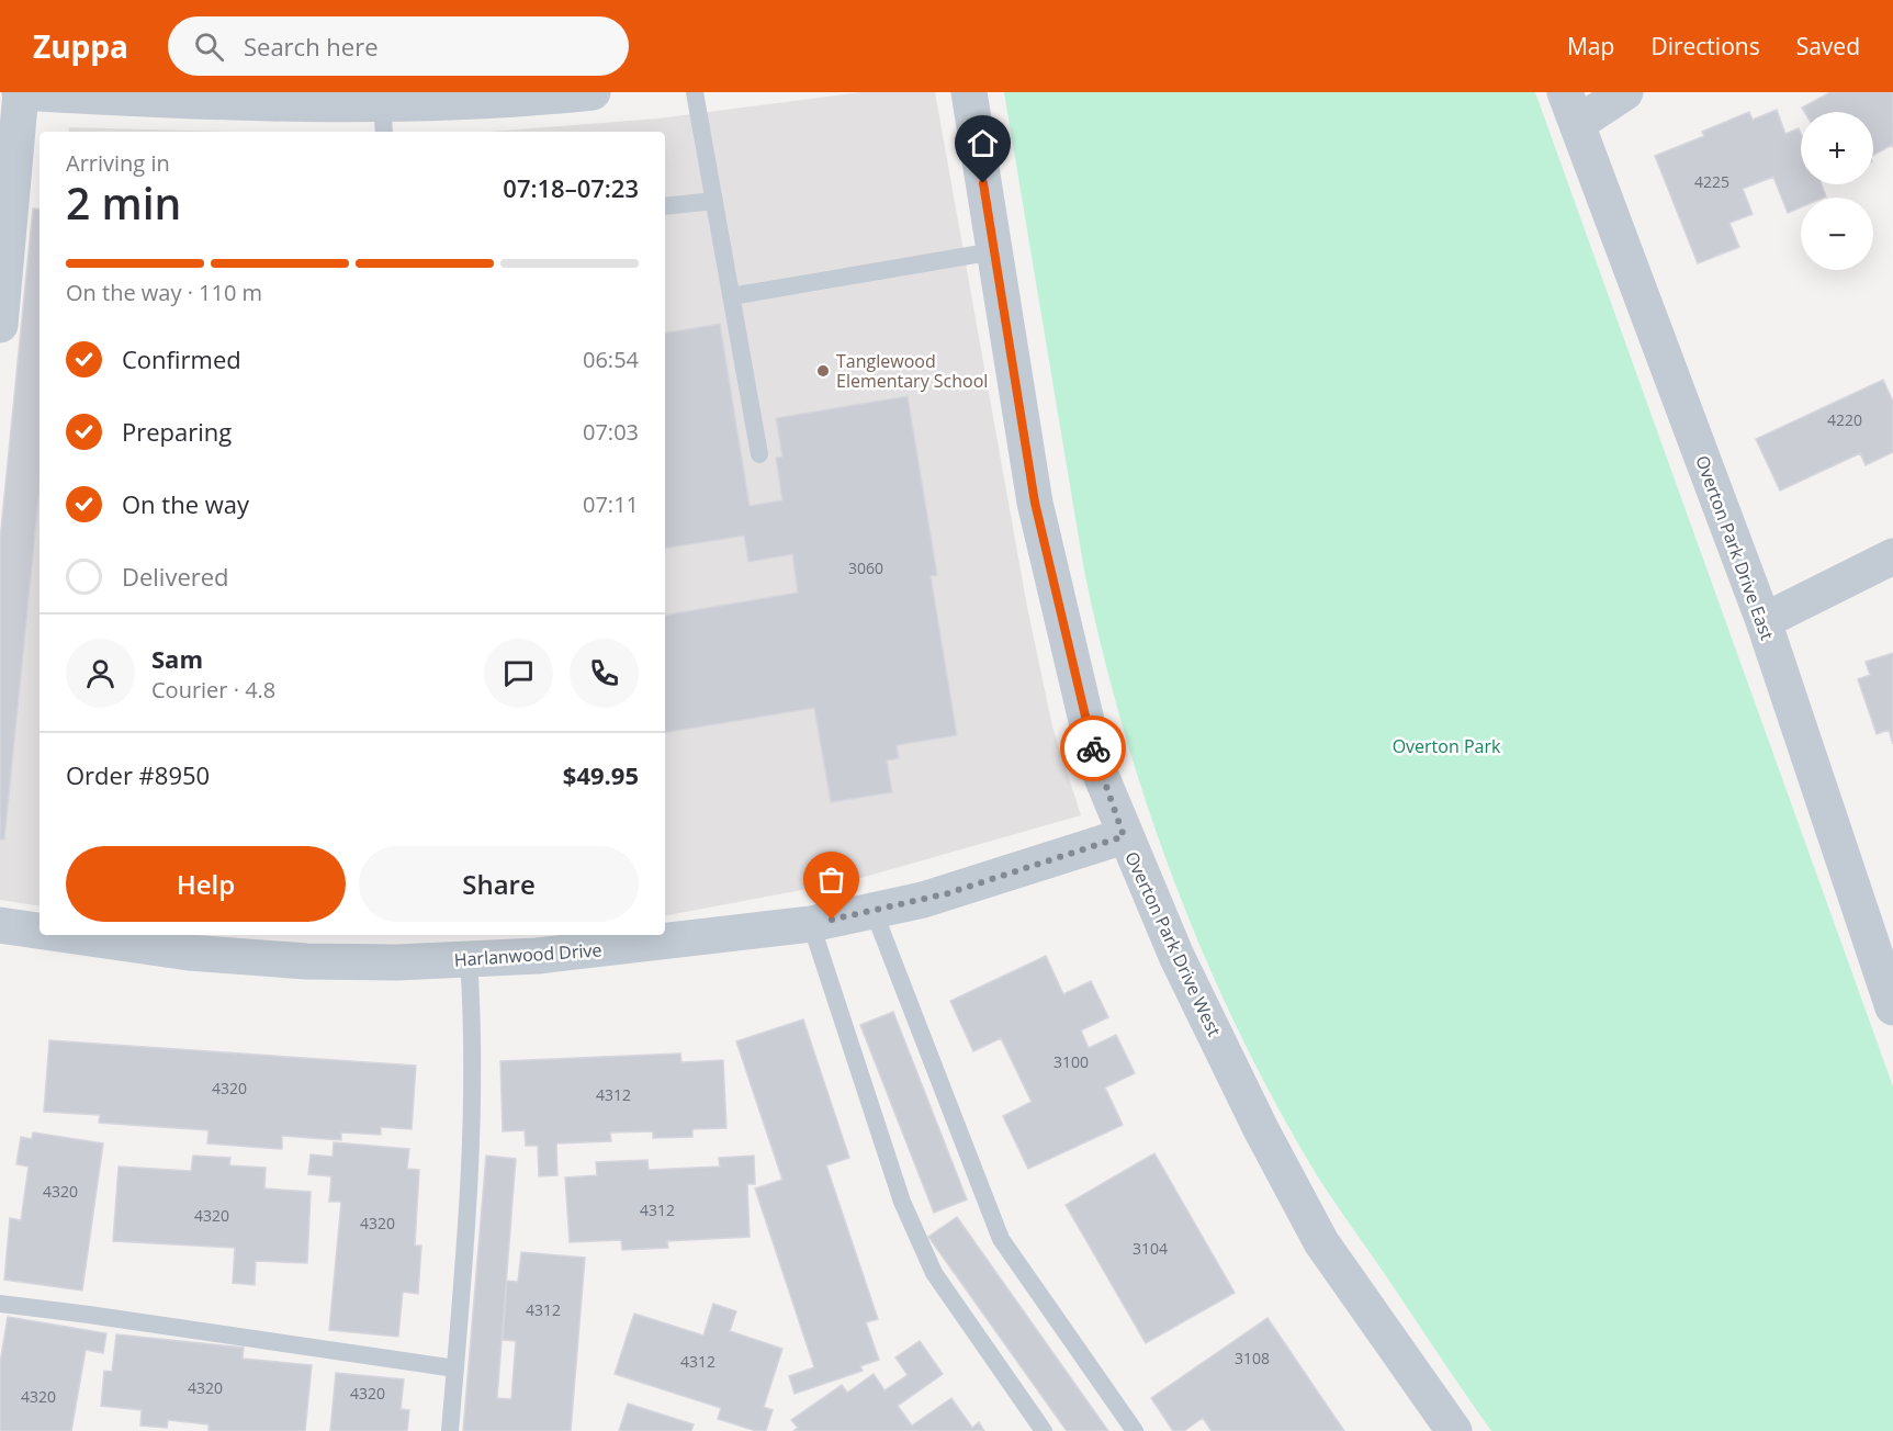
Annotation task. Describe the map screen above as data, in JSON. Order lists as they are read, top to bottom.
{
  "streets": {
    "street": ["Overton Park Drive East", "Overton Park Drive West", "Harlanwood Drive"]
  },
  "crossings": [
    ["Overton Park Drive West", "Harlanwood Drive"]
  ],
  "parks": ["Overton Park"],
  "places": ["Tanglewood Elementary School"],
  "house_numbers": [
    "4225",
    "4220",
    "3060",
    "3100",
    "4320",
    "4312",
    "4320",
    "4312",
    "4320",
    "4320",
    "3104",
    "4312",
    "3108",
    "4312",
    "4320",
    "4320",
    "4320"
  ],
  "page": {
    "header": "Zuppa",
    "search": "Search here",
    "nav": ["Map", "Directions", "Saved"],
    "map_buttons": ["+", "−"],
    "heading": ["2 min", "Arriving in", "07:18–07:23"],
    "panel": [
      "Sam",
      "Courier · 4.8",
      "Order #8950",
      "$49.95"
    ],
    "bar": "On the way · 110 m",
    "list": [
      ["Confirmed", "06:54"],
      ["Preparing", "07:03"],
      ["On the way", "07:11"],
      "Delivered"
    ],
    "buttons": ["Help", "Share"]
  }
}
